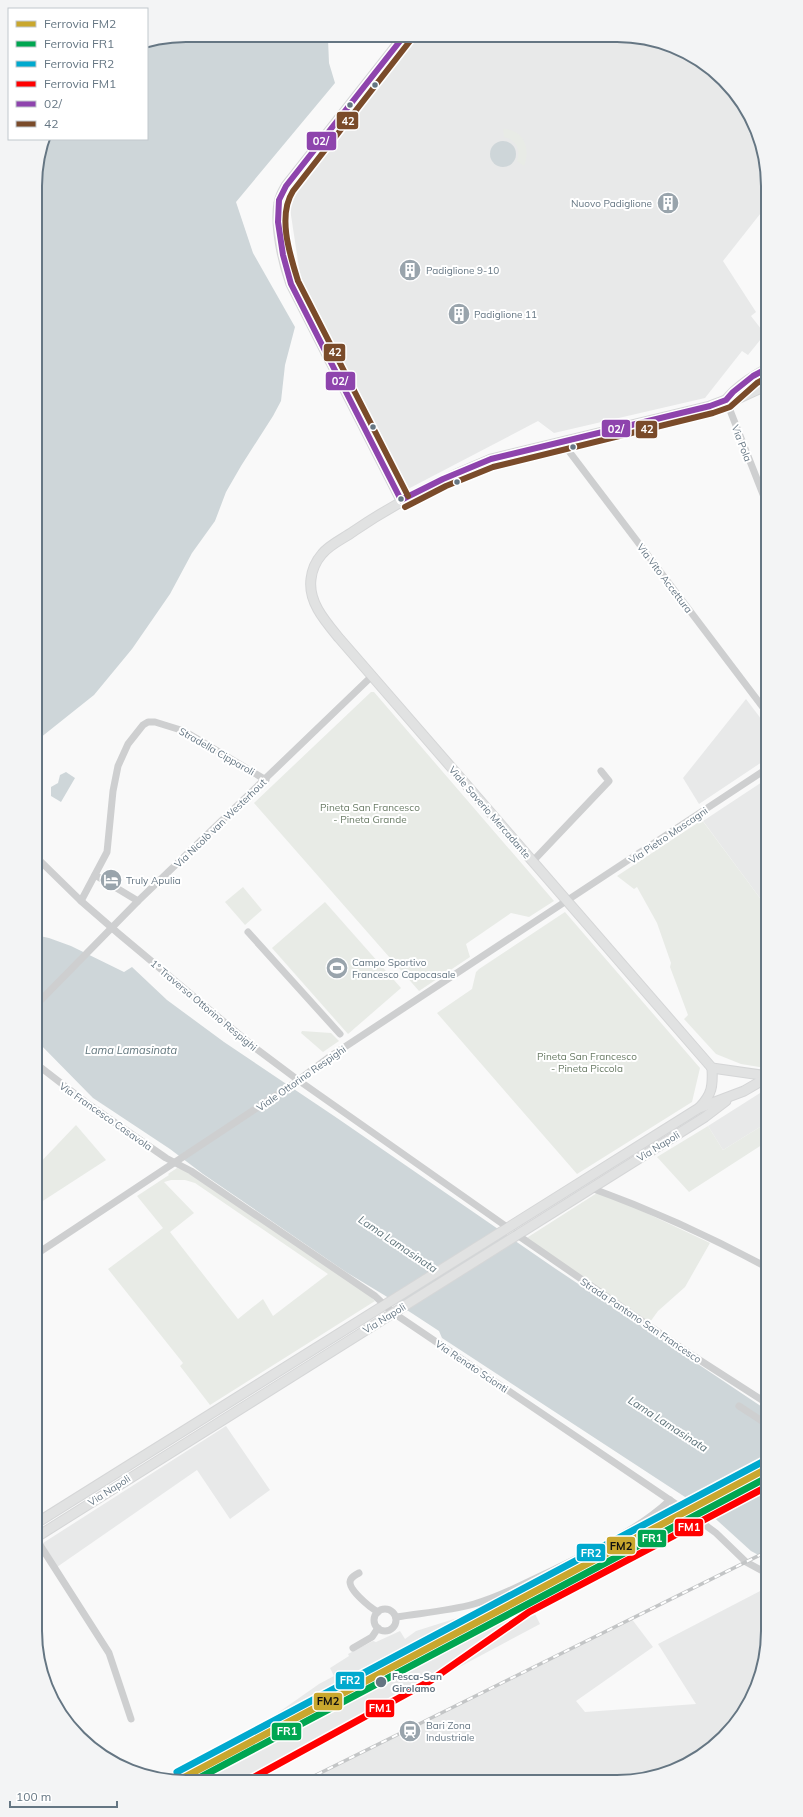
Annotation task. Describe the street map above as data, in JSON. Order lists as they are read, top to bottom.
{
  "streets": {
    "main road": ["Viale Saverio Mercadante", "Via Napoli"],
    "street": [
      "Via Pola",
      "Via Vito Accettura",
      "Stradella Cipparoli",
      "Via Nicolò van Westerhout",
      "Via Pietro Mascagni",
      "1° Traversa Ottorino Respighi",
      "Viale Ottorino Respighi",
      "Via Francesco Casavola",
      "Strada Pantano San Francesco",
      "Via Renato Scionti"
    ]
  },
  "crossings": [
    ["Via Pola", "Viale Saverio Mercadante"],
    ["Via Vito Accettura", "Viale Saverio Mercadante"],
    ["Stradella Cipparoli", "Via Nicolò van Westerhout"],
    ["Viale Saverio Mercadante", "Via Nicolò van Westerhout"],
    ["Viale Saverio Mercadante", "Via Pietro Mascagni"],
    ["Viale Saverio Mercadante", "Viale Ottorino Respighi"],
    ["Via Nicolò van Westerhout", "1° Traversa Ottorino Respighi"],
    ["Via Pietro Mascagni", "Viale Ottorino Respighi"],
    ["1° Traversa Ottorino Respighi", "Viale Ottorino Respighi"],
    ["Viale Ottorino Respighi", "Via Francesco Casavola"],
    ["Viale Ottorino Respighi", "Via Renato Scionti"],
    ["Via Francesco Casavola", "Via Renato Scionti"],
    ["Via Napoli", "Strada Pantano San Francesco"],
    ["Via Napoli", "Via Renato Scionti"]
  ],
  "water": ["Lama Lamasinata"],
  "parks": ["Pineta San Francesco - Pineta Grande", "Pineta San Francesco - Pineta Piccola"],
  "places": {
    "building": ["Nuovo Padiglione", "Padiglione 9-10", "Padiglione 11"],
    "hotel": ["Truly Apulia"],
    "sports": ["Campo Sportivo Francesco Capocasale"],
    "other": ["Fesca-San Girolamo"],
    "station": ["Bari Zona Industriale"]
  },
  "lines": [
    "transit line 02/",
    "transit line 42",
    "rail line FR2",
    "rail line FM2",
    "rail line FR1",
    "rail line FM1"
  ],
  "legend": [
    "Ferrovia FM2",
    "Ferrovia FR1",
    "Ferrovia FR2",
    "Ferrovia FM1",
    "02/",
    "42"
  ],
  "scale_bar": "100 m"
}
